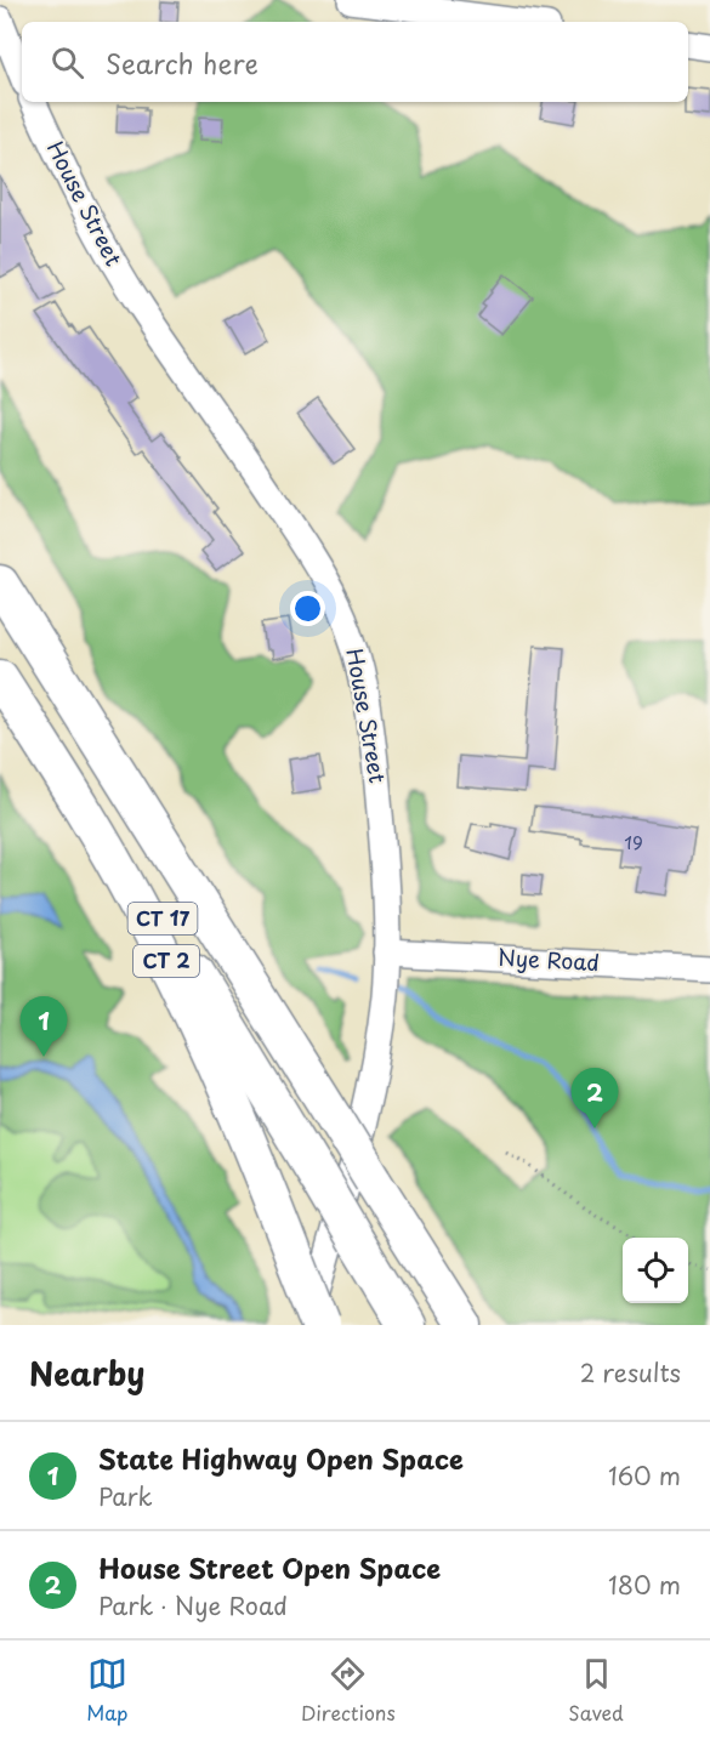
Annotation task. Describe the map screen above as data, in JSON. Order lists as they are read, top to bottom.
{
  "streets": {
    "highway": ["CT 17", "CT 2"],
    "street": ["House Street", "Nye Road"]
  },
  "crossings": [
    ["House Street", "Nye Road"]
  ],
  "house_numbers": ["19"],
  "page": {
    "search": "Search here",
    "pins": ["1", "2"],
    "heading": ["Nearby", "2 results"],
    "list": [
      {
        "mark": "1",
        "name": "State Highway Open Space",
        "note": "Park",
        "value": "160 m"
      },
      {
        "mark": "2",
        "name": "House Street Open Space",
        "note": "Park · Nye Road",
        "value": "180 m"
      }
    ],
    "nav": ["Map", "Directions", "Saved"]
  }
}
